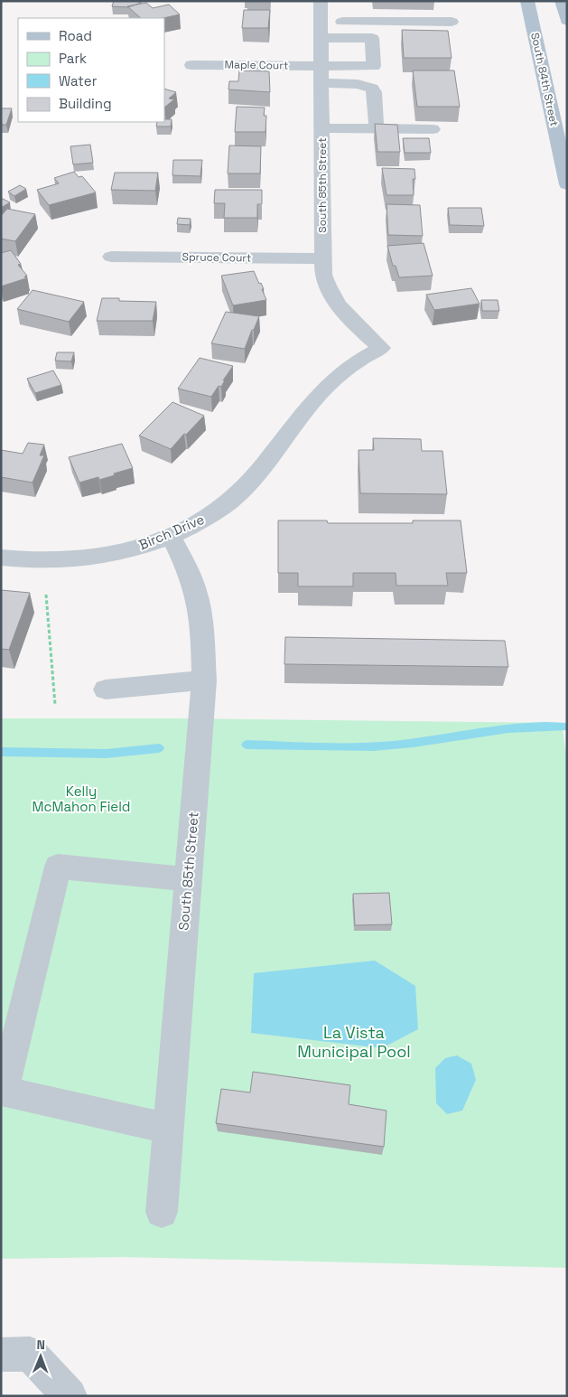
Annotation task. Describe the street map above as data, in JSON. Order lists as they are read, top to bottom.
{
  "streets": {
    "main road": ["South 84th Street"],
    "street": [
      "Maple Court",
      "South 85th Street",
      "Spruce Court",
      "Birch Drive"
    ]
  },
  "crossings": [
    ["Maple Court", "South 85th Street"],
    ["South 85th Street", "Spruce Court"],
    ["South 85th Street", "Birch Drive"]
  ],
  "parks": ["Kelly McMahon Field", "La Vista Municipal Pool"],
  "legend": [
    "Road",
    "Park",
    "Water",
    "Building"
  ],
  "north": "top"
}
